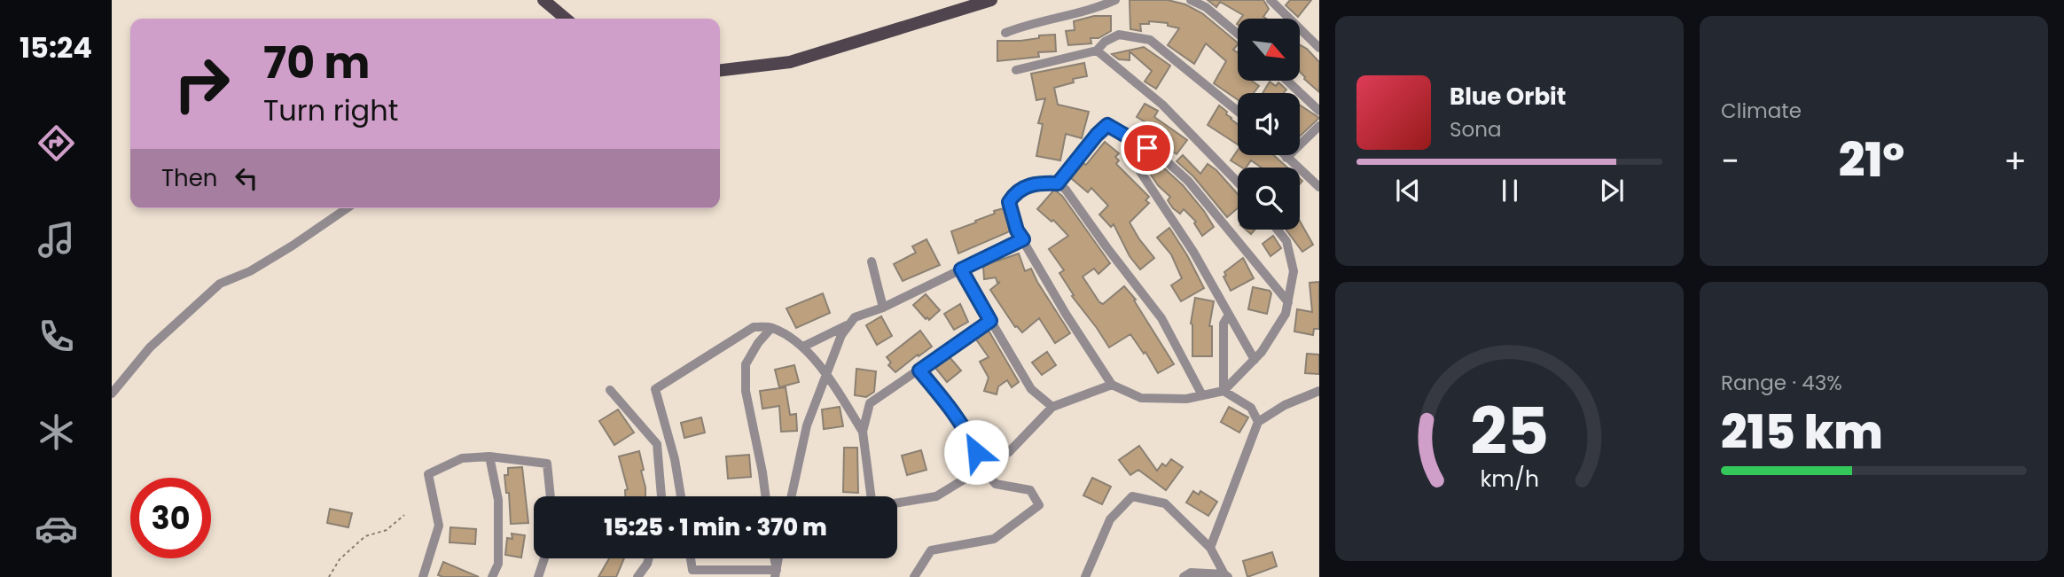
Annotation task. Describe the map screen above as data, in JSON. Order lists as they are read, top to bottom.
{
  "north": "bottom right",
  "page": {
    "tabs": "15:24",
    "tile": [
      "Climate",
      ["Range · 43%", "215 km"]
    ],
    "turn": ["70 m", "Turn right"],
    "song": ["Blue Orbit", "Sona"],
    "heat": ["−", "21°", "+"],
    "then": "Then",
    "limit": "30",
    "trip": "15:25 · 1 min · 370 m",
    "gauge": ["25", "km/h"]
  }
}
